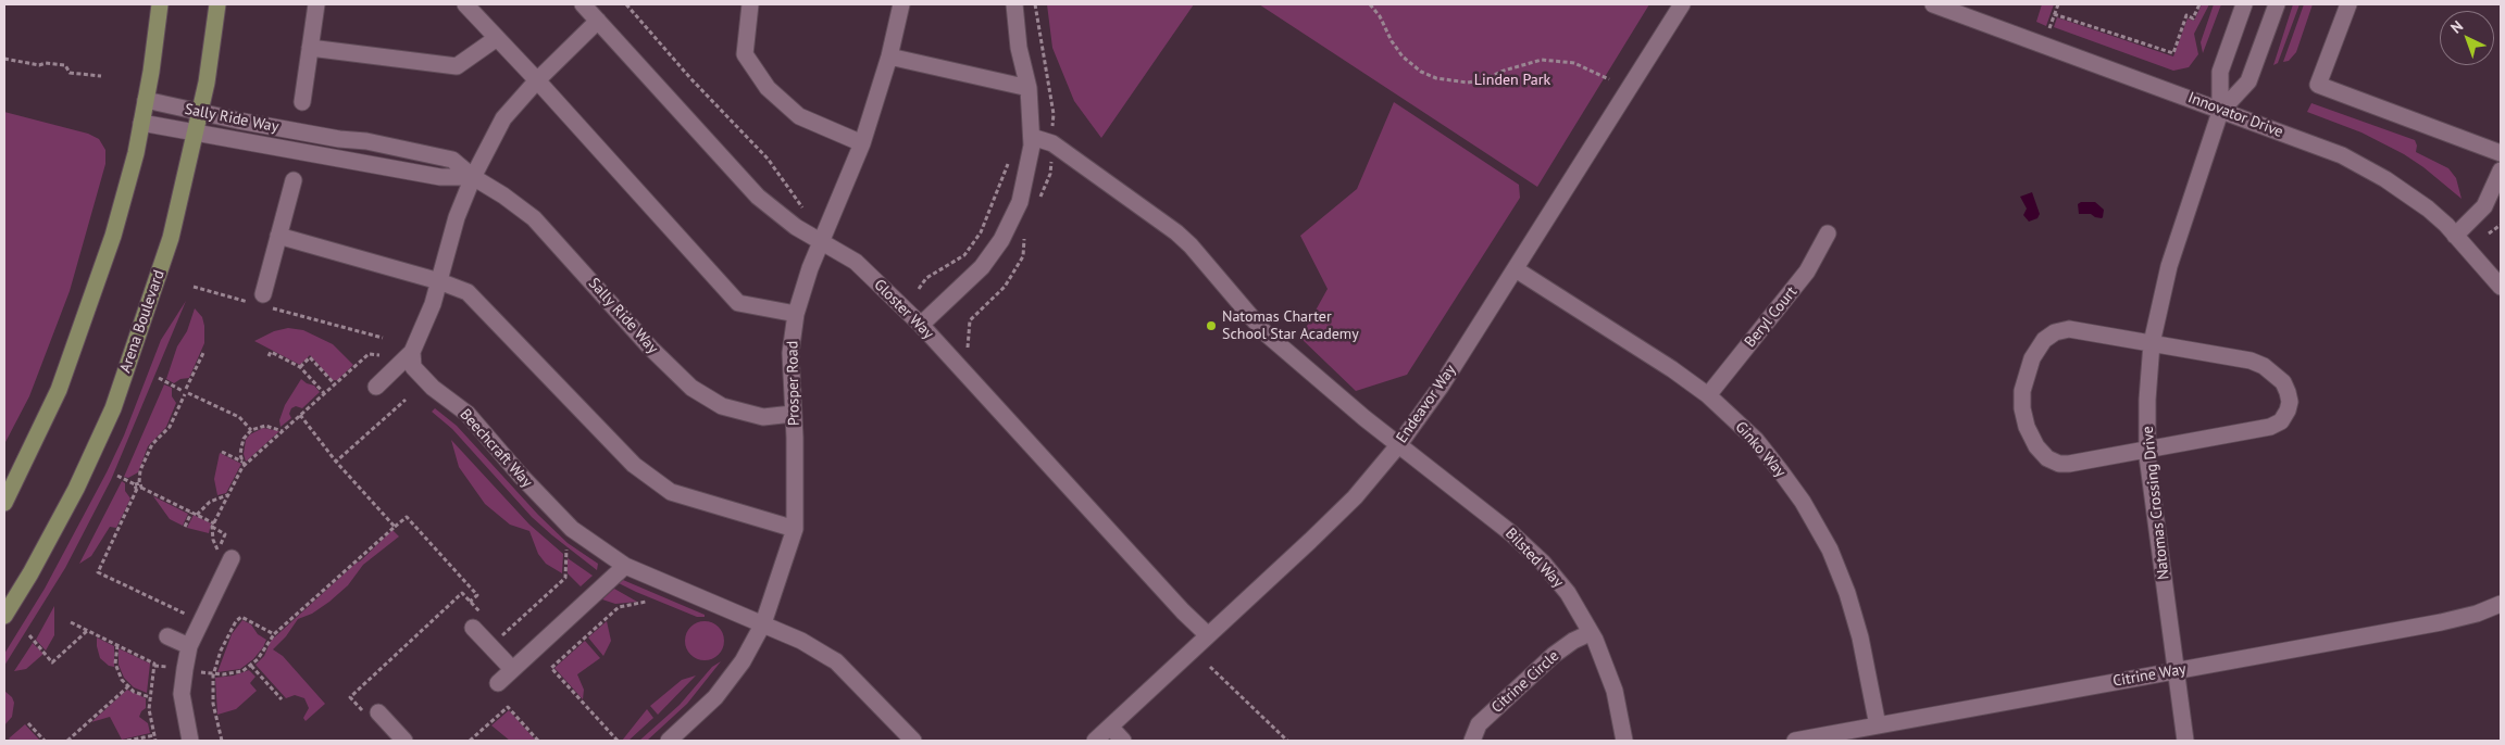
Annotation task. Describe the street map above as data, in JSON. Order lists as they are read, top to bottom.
{
  "streets": {
    "main road": ["Arena Boulevard"],
    "street": [
      "Innovator Drive",
      "Sally Ride Way",
      "Gloster Way",
      "Beryl Court",
      "Prosper Road",
      "Endeavor Way",
      "Beechcraft Way",
      "Ginko Way",
      "Natomas Crossing Drive",
      "Bilsted Way",
      "Citrine Way",
      "Citrine Circle"
    ]
  },
  "crossings": [
    ["Innovator Drive", "Natomas Crossing Drive"],
    ["Sally Ride Way", "Arena Boulevard"],
    ["Sally Ride Way", "Prosper Road"],
    ["Gloster Way", "Prosper Road"],
    ["Gloster Way", "Endeavor Way"],
    ["Beryl Court", "Ginko Way"],
    ["Prosper Road", "Beechcraft Way"],
    ["Endeavor Way", "Ginko Way"],
    ["Endeavor Way", "Bilsted Way"],
    ["Ginko Way", "Citrine Way"],
    ["Natomas Crossing Drive", "Citrine Way"],
    ["Bilsted Way", "Citrine Circle"]
  ],
  "parks": ["Linden Park"],
  "places": ["Natomas Charter School Star Academy"],
  "north": "top left"
}
